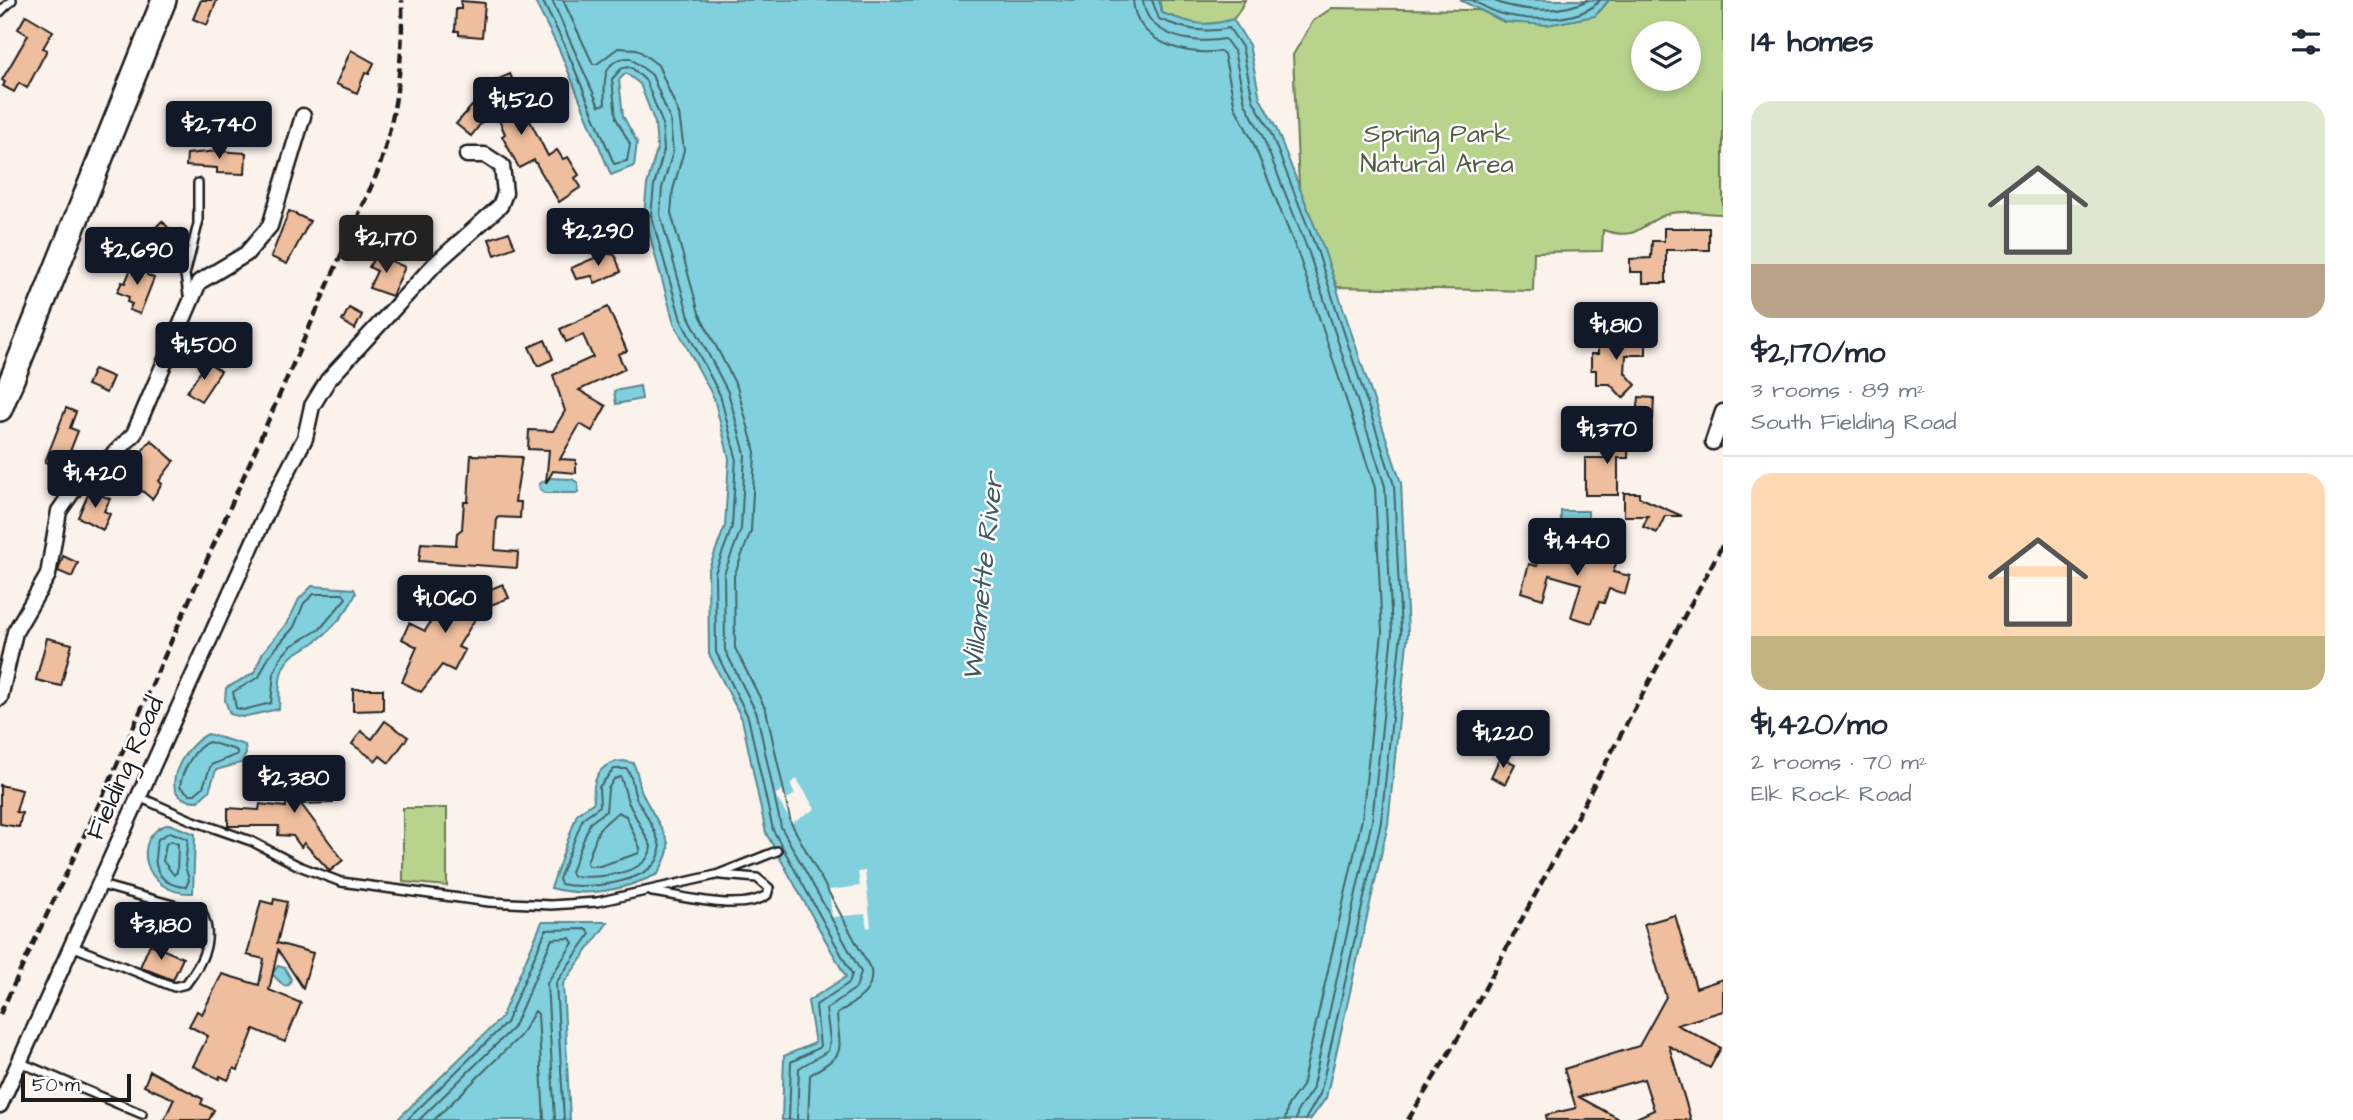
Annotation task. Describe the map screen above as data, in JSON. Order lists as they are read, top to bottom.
{
  "streets": {
    "street": ["Fielding Road"]
  },
  "water": ["Willamette River"],
  "parks": ["Spring Park Natural Area"],
  "scale_bar": "50 m",
  "page": {
    "heading": "14 homes",
    "price": [
      "$1,520",
      "$2,740",
      "$2,290",
      "$2,170",
      "$2,690",
      "$1,810",
      "$1,500",
      "$1,370",
      "$1,420",
      "$1,440",
      "$1,060",
      "$1,220",
      "$2,380",
      "$3,180"
    ],
    "list": [
      {
        "name": "$2,170/mo",
        "note": "3 rooms · 89 m² · South Fielding Road"
      },
      {
        "name": "$1,420/mo",
        "note": "2 rooms · 70 m² · Elk Rock Road"
      }
    ],
    "scale": "50 m"
  }
}
